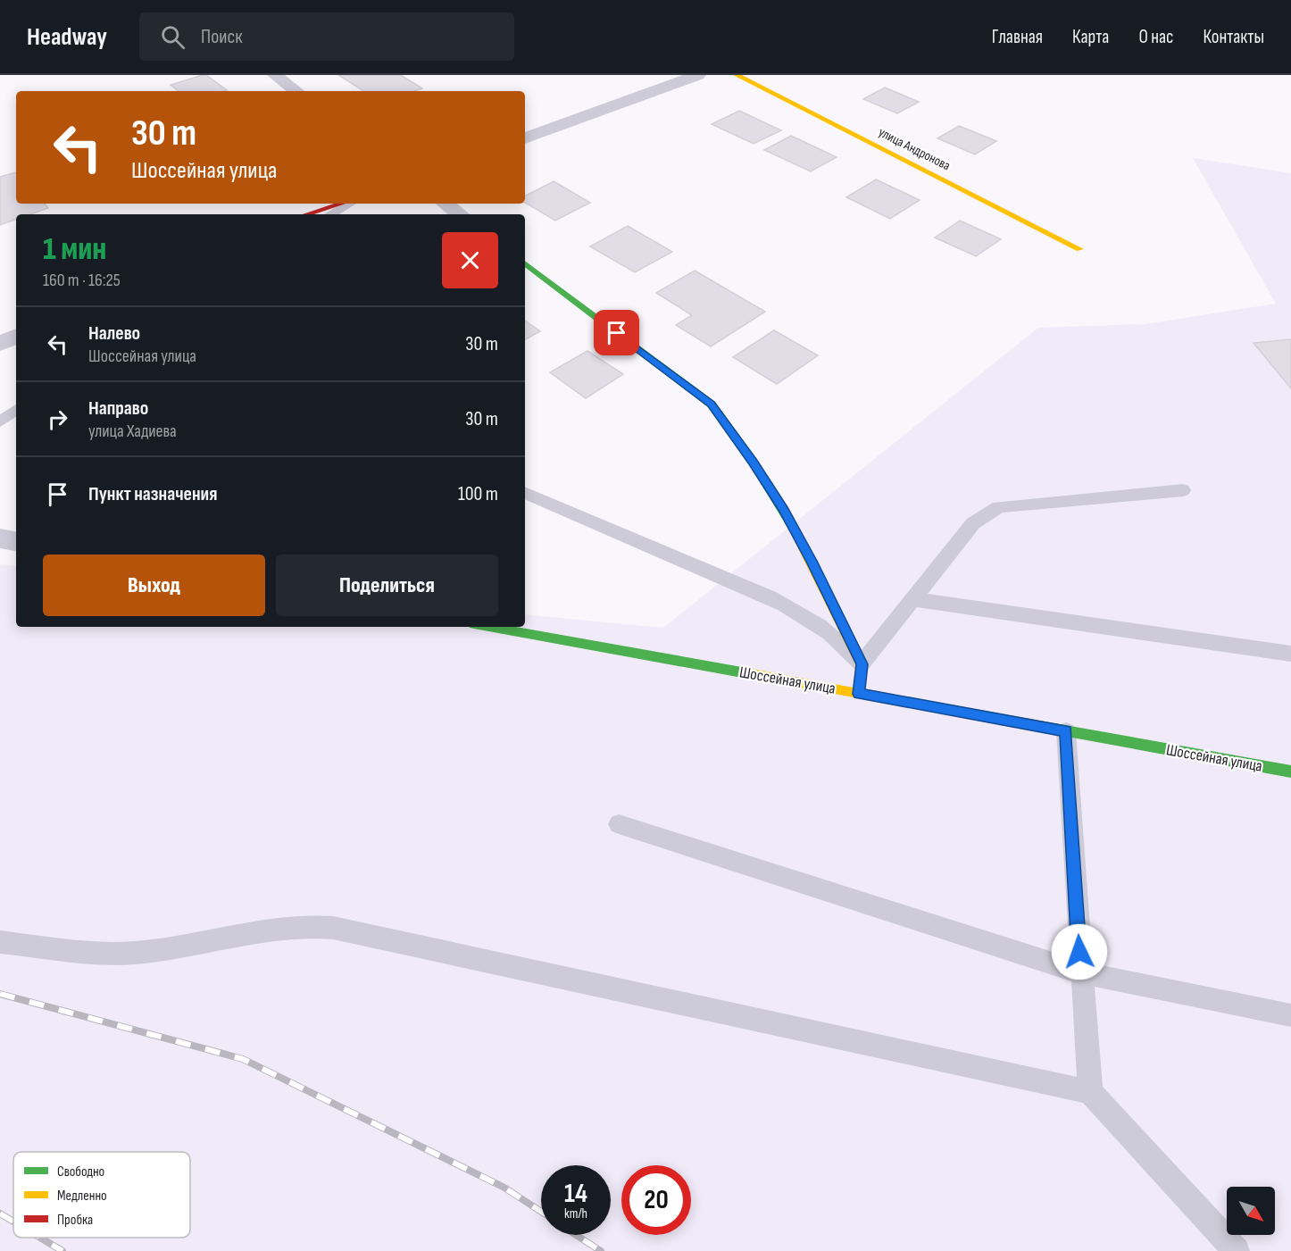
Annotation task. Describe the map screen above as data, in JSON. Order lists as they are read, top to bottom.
{
  "streets": {
    "street": ["улица Андронова", "Шоссейная улица"]
  },
  "legend": ["Свободно", "Медленно", "Пробка"],
  "north": "bottom right",
  "page": {
    "header": "Headway",
    "search": "Поиск",
    "nav": [
      "Главная",
      "Карта",
      "О нас",
      "Контакты"
    ],
    "turn": ["30 m", "Шоссейная улица"],
    "heading": ["1 мин", "160 m · 16:25"],
    "list": [
      {
        "name": "Налево",
        "note": "Шоссейная улица",
        "value": "30 m"
      },
      {
        "name": "Направо",
        "note": "улица Хадиева",
        "value": "30 m"
      },
      {
        "name": "Пункт назначения",
        "value": "100 m"
      }
    ],
    "buttons": ["Выход", "Поделиться"],
    "speed": "14 km/h",
    "limit": "20"
  }
}
